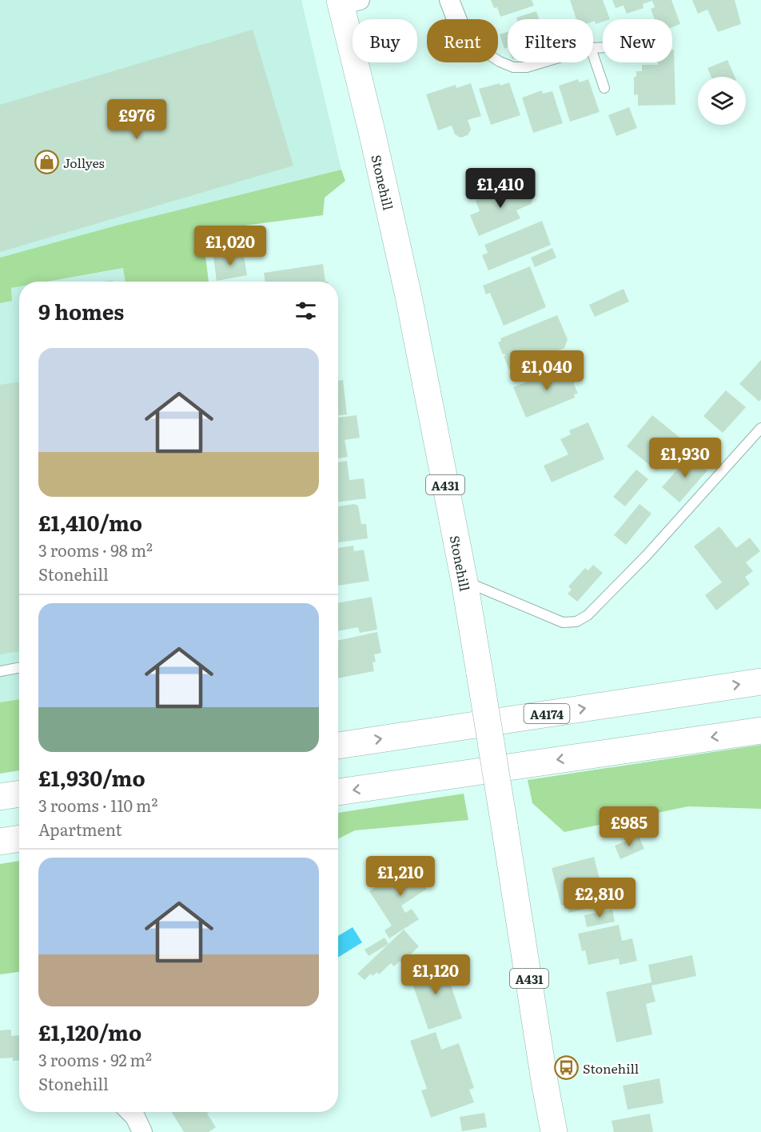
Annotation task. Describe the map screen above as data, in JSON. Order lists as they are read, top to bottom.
{
  "streets": {
    "main road": ["Stonehill", "A431", "A4174"]
  },
  "places": {
    "shop": ["Jollyes"],
    "bus stop": ["Stonehill"]
  },
  "page": {
    "chip": [
      "Buy",
      "Rent",
      "Filters",
      "New"
    ],
    "price": [
      "£976",
      "£1,410",
      "£1,020",
      "£1,040",
      "£1,930",
      "£985",
      "£1,210",
      "£2,810",
      "£1,120"
    ],
    "heading": "9 homes",
    "list": [
      {
        "name": "£1,410/mo",
        "note": "3 rooms · 98 m² · Stonehill"
      },
      {
        "name": "£1,930/mo",
        "note": "3 rooms · 110 m² · Apartment"
      },
      {
        "name": "£1,120/mo",
        "note": "3 rooms · 92 m² · Stonehill"
      }
    ]
  }
}
